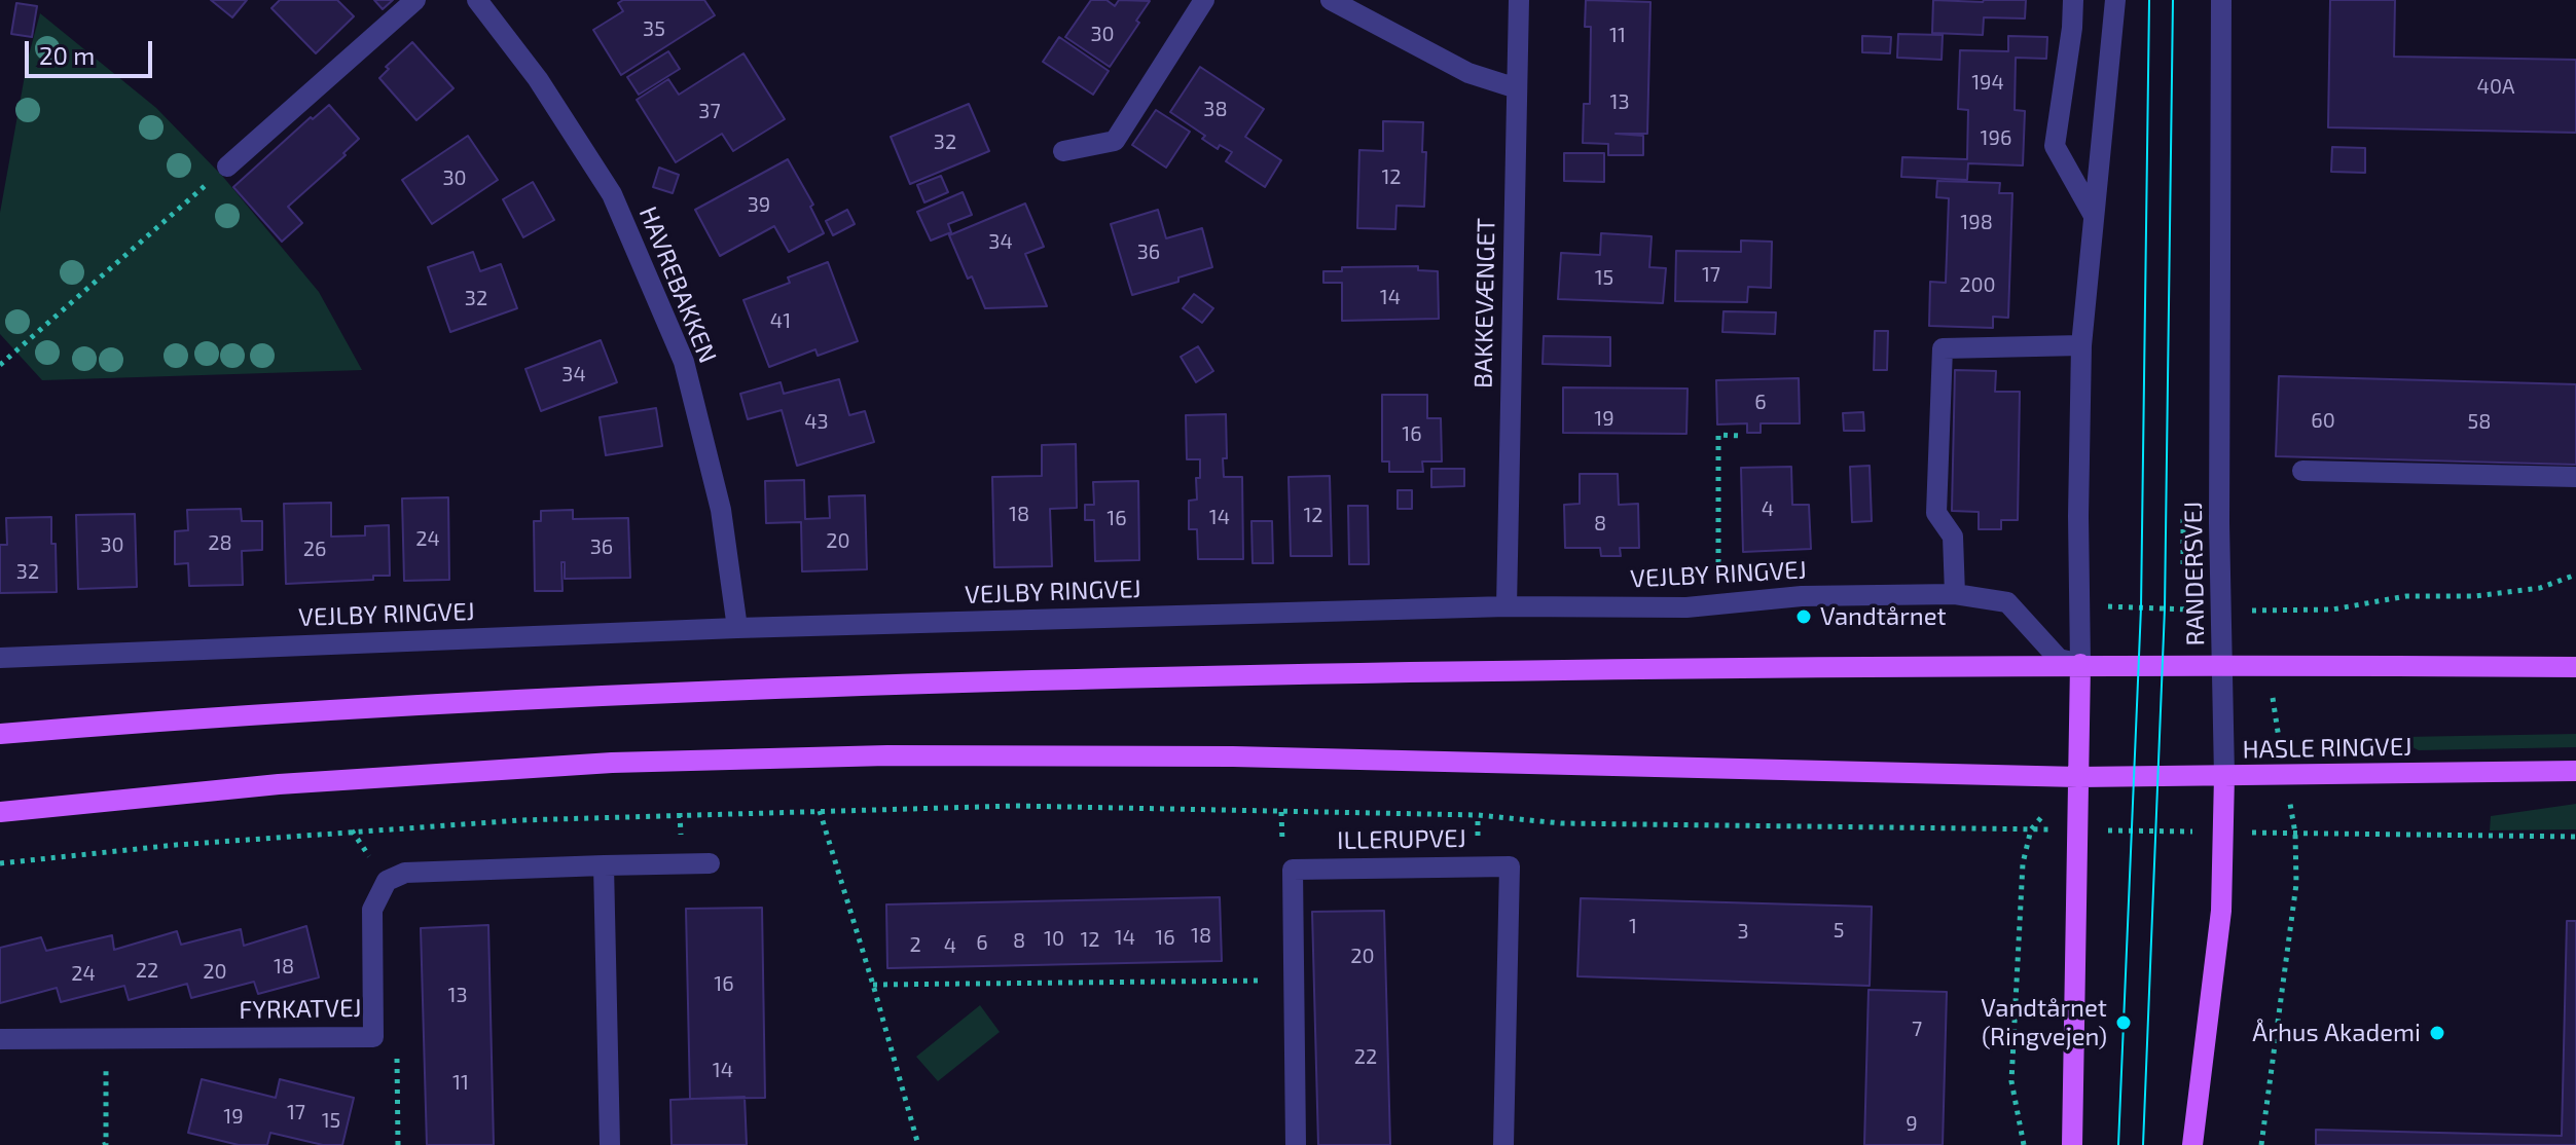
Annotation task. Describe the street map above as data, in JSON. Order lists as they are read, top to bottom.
{
  "streets": {
    "main road": ["RANDERSVEJ", "VEJLBY RINGVEJ", "HASLE RINGVEJ"],
    "street": [
      "HAVREBAKKEN",
      "BAKKEVÆNGET",
      "ILLERUPVEJ",
      "FYRKATVEJ"
    ]
  },
  "crossings": [
    ["HAVREBAKKEN", "VEJLBY RINGVEJ"],
    ["BAKKEVÆNGET", "VEJLBY RINGVEJ"],
    ["RANDERSVEJ", "VEJLBY RINGVEJ"],
    ["RANDERSVEJ", "HASLE RINGVEJ"]
  ],
  "places": ["Vandtårnet", "Vandtårnet (Ringvejen)", "Århus Akademi"],
  "house_numbers": [
    "35",
    "30",
    "11",
    "194",
    "40A",
    "13",
    "38",
    "37",
    "196",
    "32",
    "12",
    "30",
    "39",
    "198",
    "34",
    "36",
    "17",
    "15",
    "200",
    "14",
    "32",
    "41",
    "34",
    "6",
    "19",
    "60",
    "43",
    "58",
    "16",
    "4",
    "18",
    "12",
    "14",
    "16",
    "8",
    "24",
    "20",
    "28",
    "30",
    "36",
    "26",
    "32",
    "1",
    "5",
    "3",
    "18",
    "14",
    "16",
    "10",
    "12",
    "8",
    "6",
    "2",
    "4",
    "20",
    "18",
    "22",
    "20",
    "24",
    "16",
    "13",
    "7",
    "22",
    "14",
    "11",
    "17",
    "19",
    "15",
    "9"
  ],
  "scale_bar": "20 m"
}
